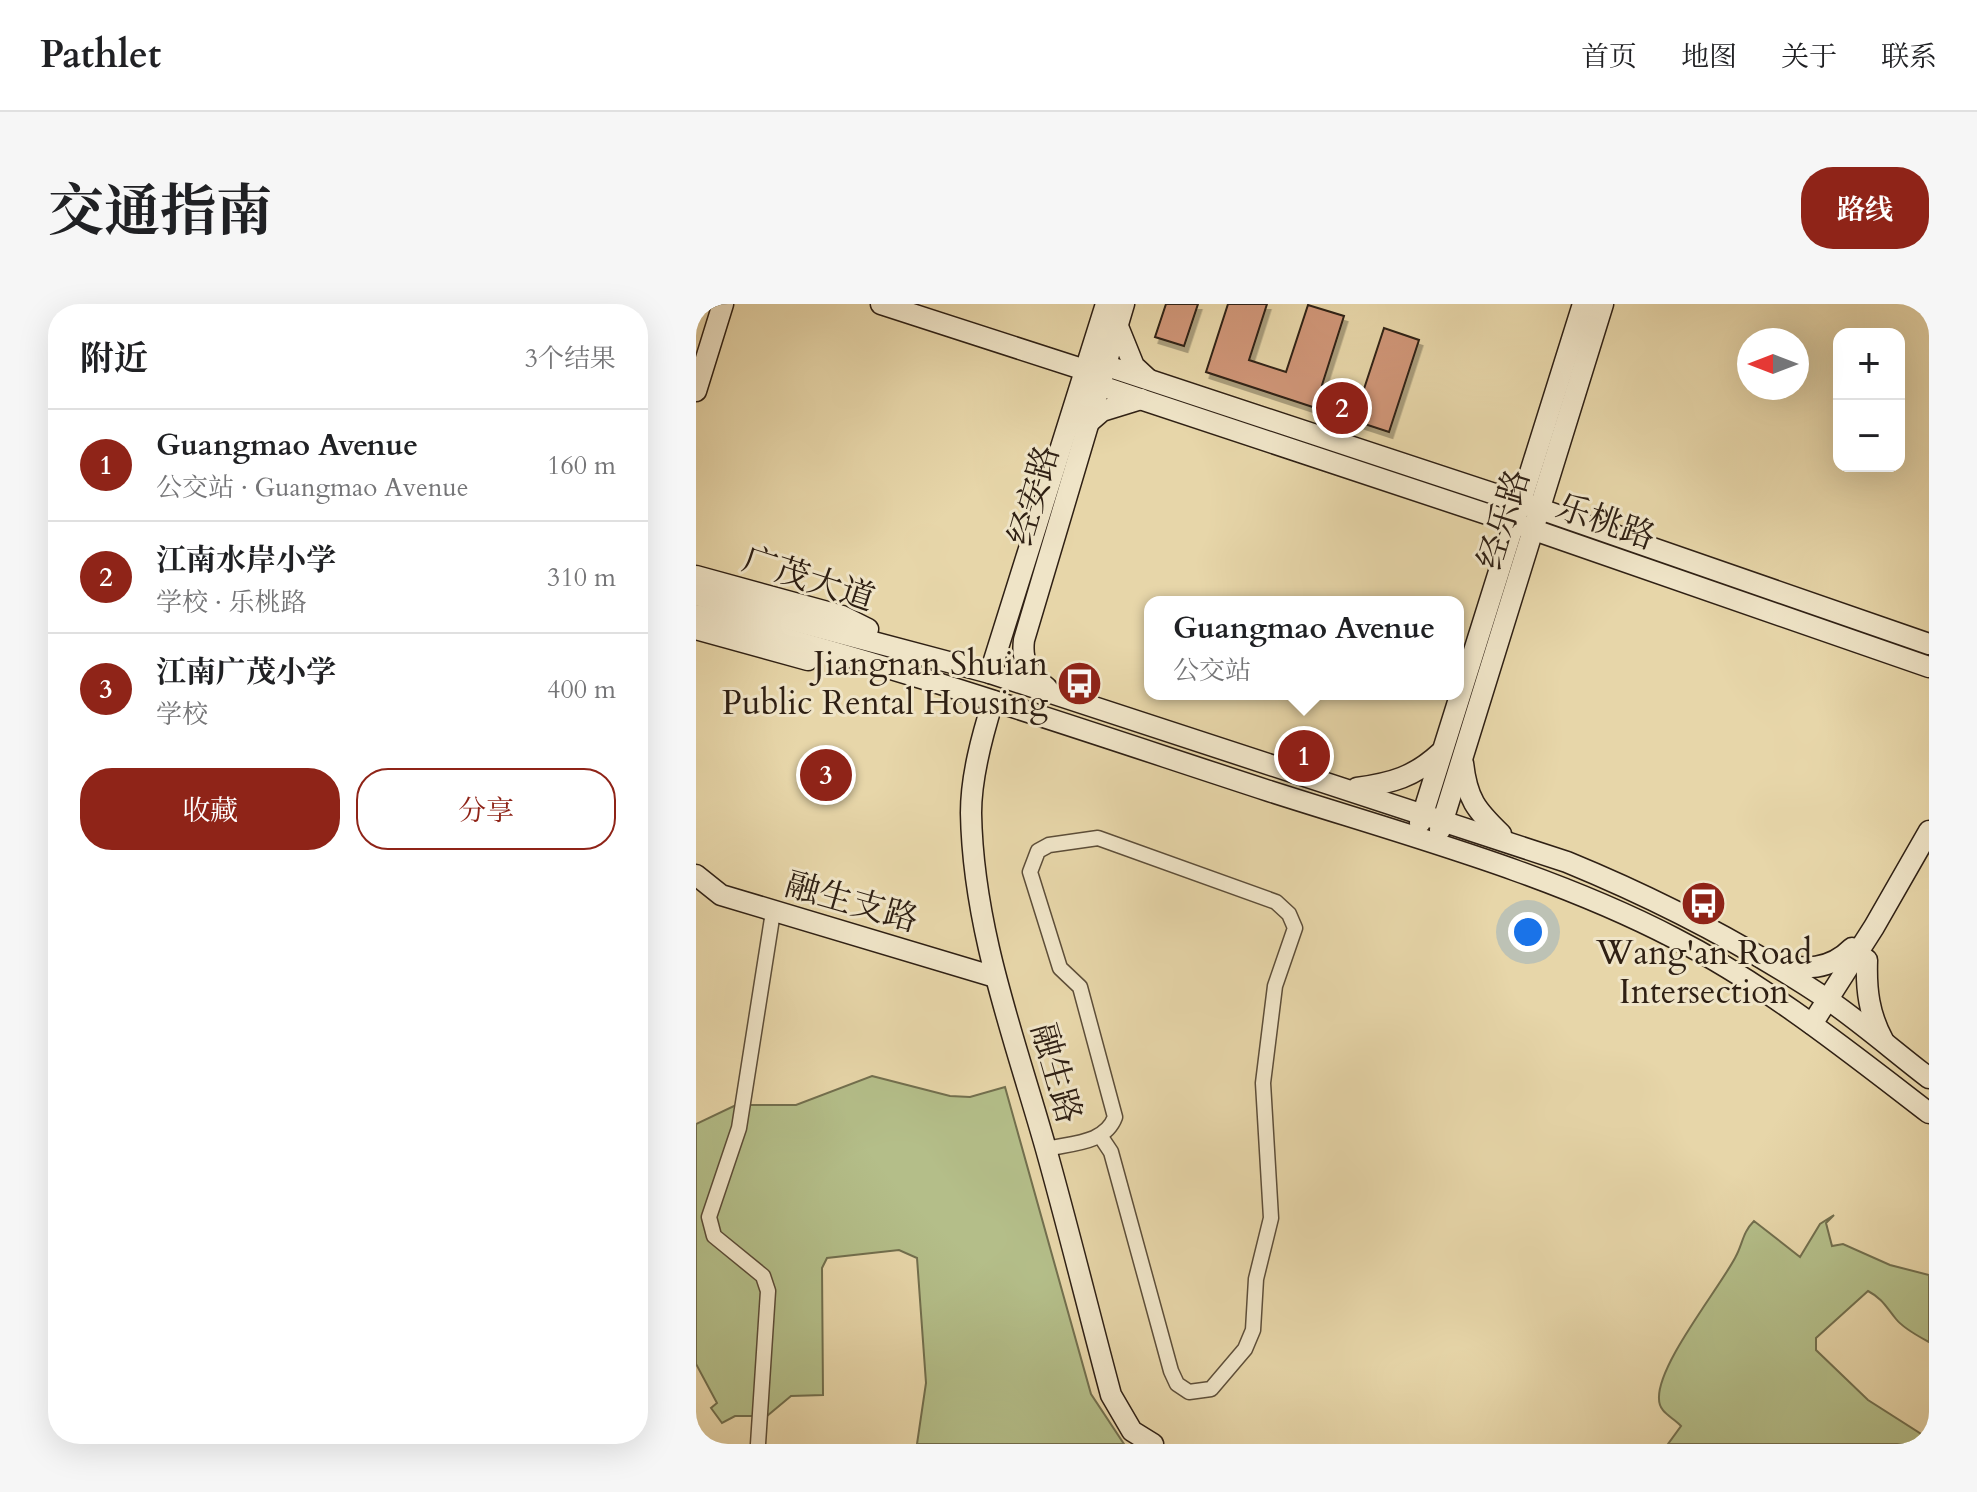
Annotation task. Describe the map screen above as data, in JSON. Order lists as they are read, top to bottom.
{
  "streets": {
    "street": [
      "经安路",
      "经乐路",
      "乐桃路",
      "广茂大道",
      "融生支路",
      "融生路"
    ]
  },
  "crossings": [
    ["经安路", "乐桃路"],
    ["经乐路", "乐桃路"],
    ["融生支路", "融生路"]
  ],
  "places": {
    "bus stop": ["Jiangnan Shuian Public Rental Housing", "Wang'an Road Intersection"]
  },
  "north": "left",
  "page": {
    "header": "Pathlet",
    "nav": [
      "首页",
      "地图",
      "关于",
      "联系"
    ],
    "title": "交通指南",
    "buttons": [
      "路线",
      ["收藏", "分享"]
    ],
    "heading": ["附近", "3个结果"],
    "map_buttons": ["+", "−"],
    "pins": ["2", "1", "3"],
    "list": [
      {
        "mark": "1",
        "name": "Guangmao Avenue",
        "note": "公交站 · Guangmao Avenue",
        "value": "160 m"
      },
      {
        "mark": "2",
        "name": "江南水岸小学",
        "note": "学校 · 乐桃路",
        "value": "310 m"
      },
      {
        "mark": "3",
        "name": "江南广茂小学",
        "note": "学校",
        "value": "400 m"
      }
    ],
    "popup": ["Guangmao Avenue", "公交站"]
  }
}
